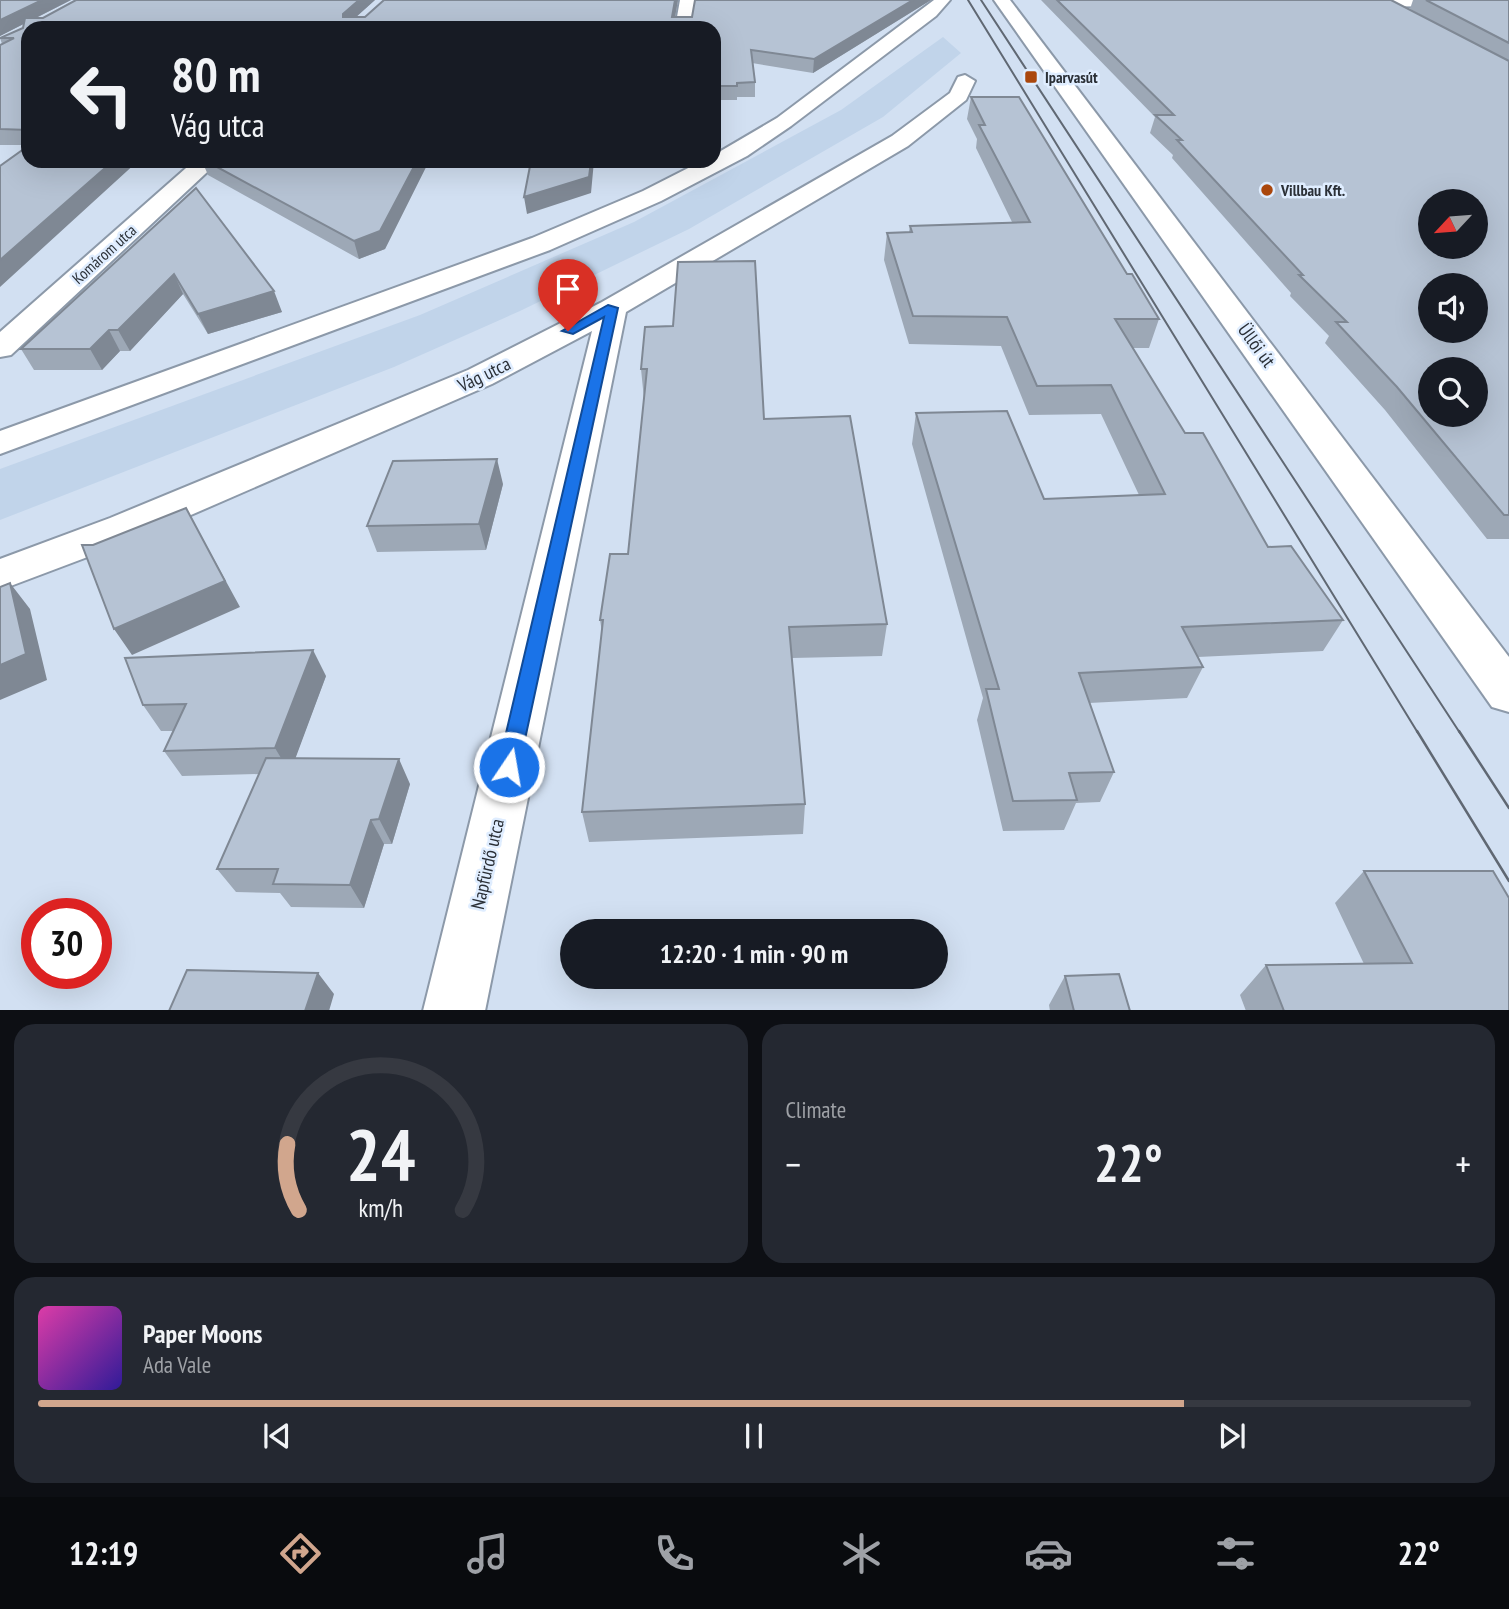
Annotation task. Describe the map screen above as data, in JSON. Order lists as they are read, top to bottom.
{
  "streets": {
    "street": [
      "Komárom utca",
      "Üllői út",
      "Vág utca",
      "Napfürdő utca"
    ]
  },
  "crossings": [
    ["Vág utca", "Napfürdő utca"]
  ],
  "places": {
    "transit": ["Iparvasút"],
    "other": ["Villbau Kft."]
  },
  "north": "bottom left",
  "page": {
    "turn": ["80 m", "Vág utca"],
    "limit": "30",
    "trip": "12:20 · 1 min · 90 m",
    "tile": "Climate",
    "heat": ["−", "22°", "+"],
    "song": ["Paper Moons", "Ada Vale"],
    "tabs": ["12:19", "22°"],
    "gauge": ["24", "km/h"]
  }
}
